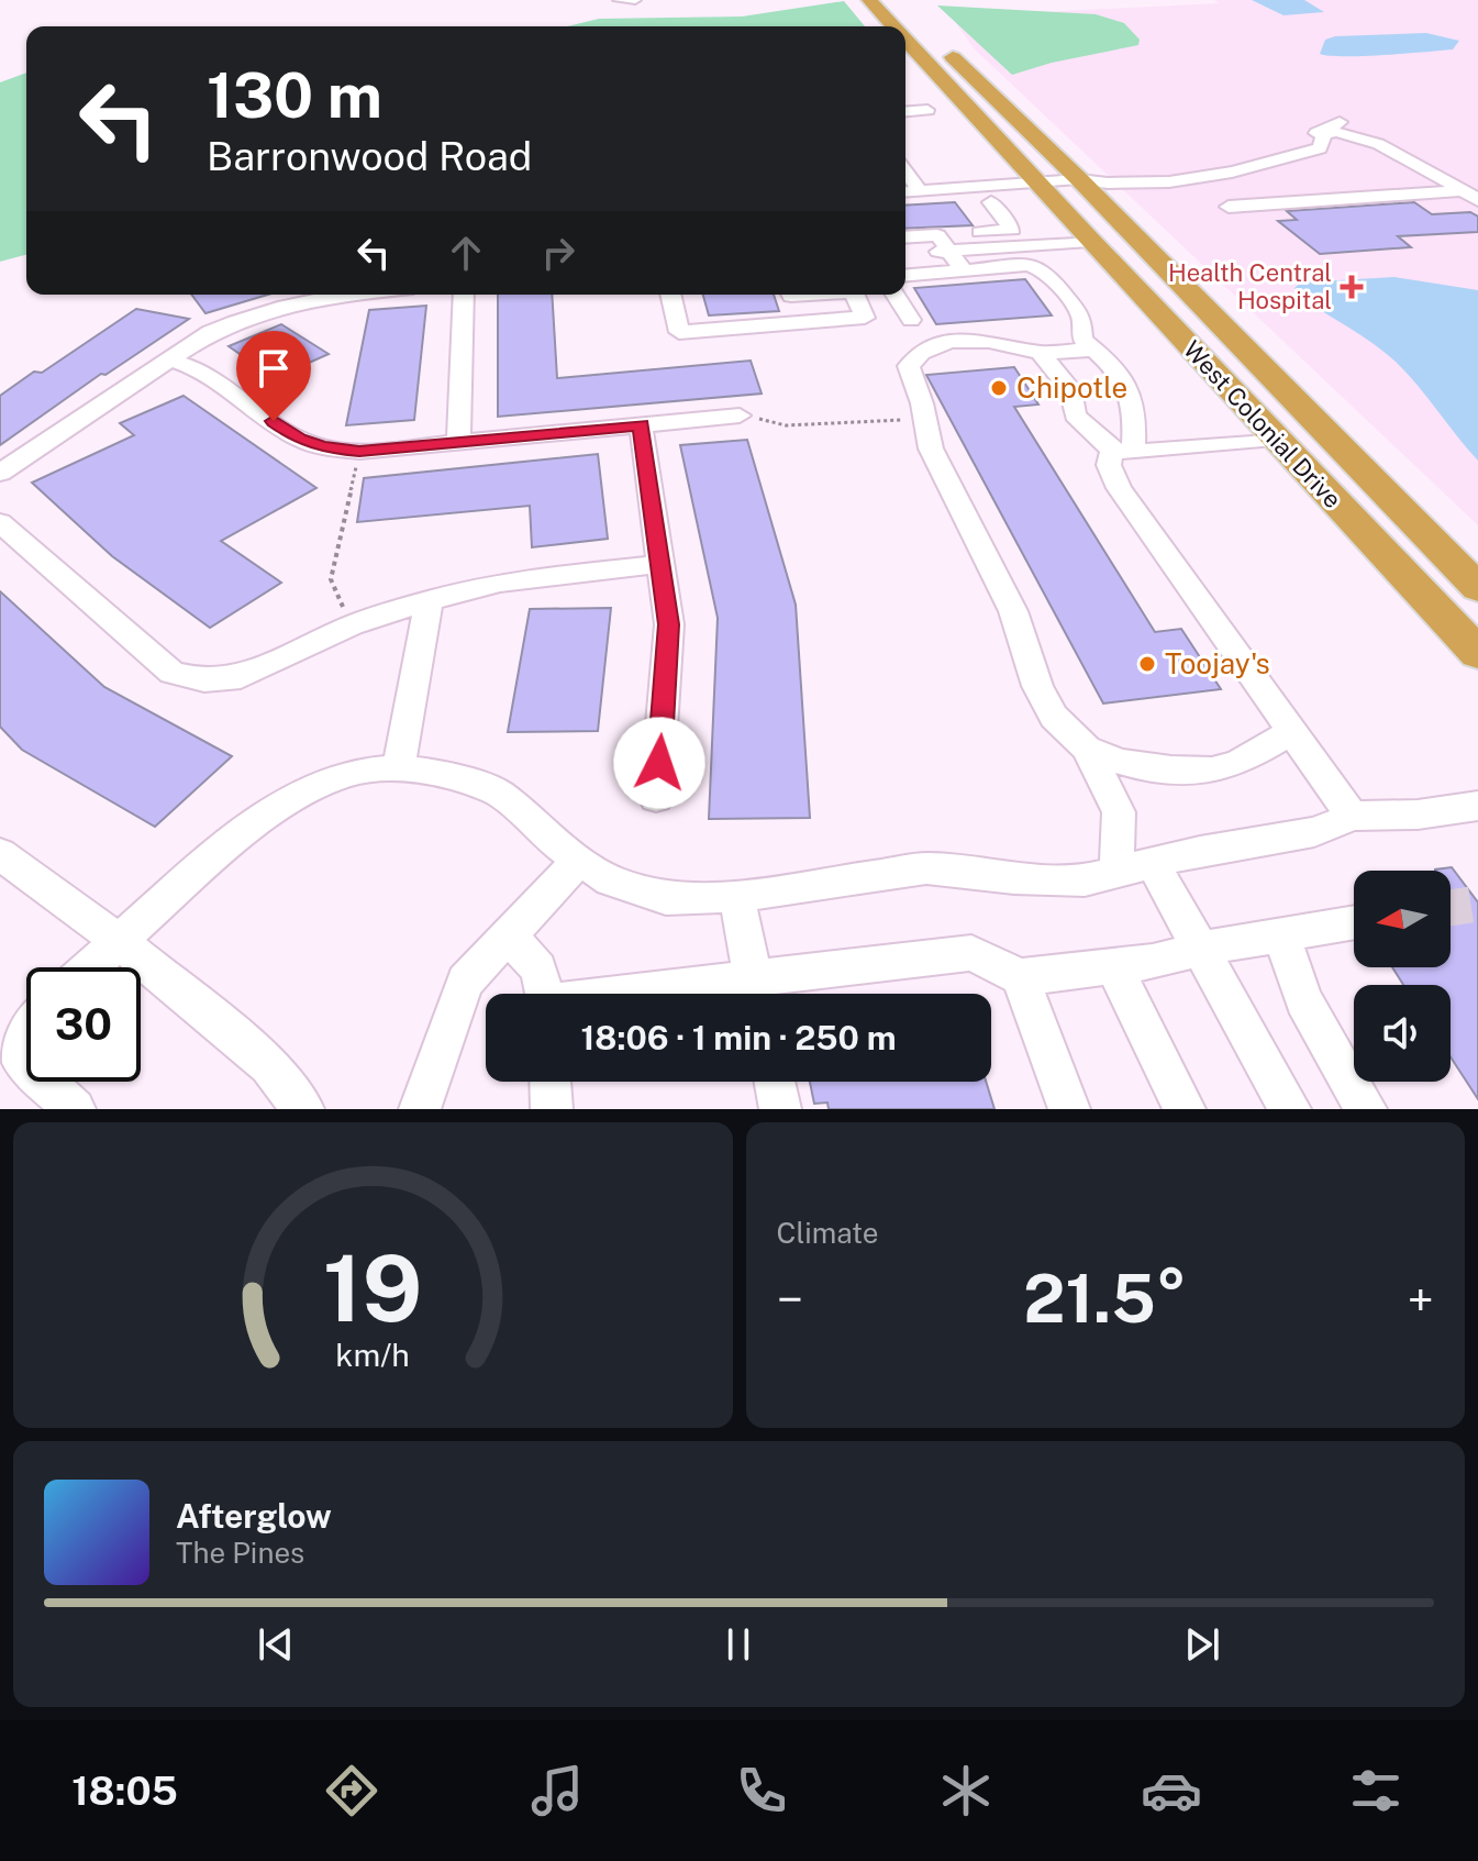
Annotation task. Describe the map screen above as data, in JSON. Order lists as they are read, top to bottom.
{
  "streets": {
    "highway": ["West Colonial Drive"]
  },
  "places": {
    "health": ["Health Central Hospital"],
    "other": ["Chipotle", "Toojay's"]
  },
  "north": "left",
  "page": {
    "turn": ["130 m", "Barronwood Road"],
    "limit": "30",
    "trip": "18:06 · 1 min · 250 m",
    "tile": "Climate",
    "heat": ["−", "21.5°", "+"],
    "song": ["Afterglow", "The Pines"],
    "tabs": "18:05",
    "gauge": ["19", "km/h"]
  }
}
